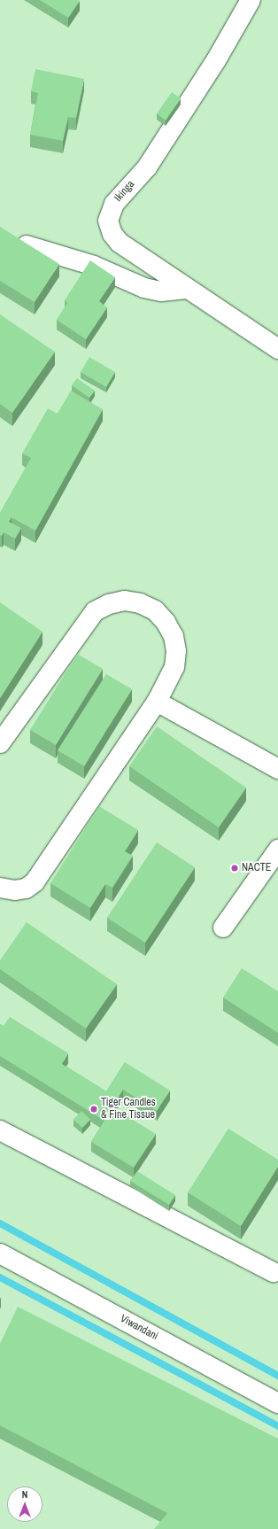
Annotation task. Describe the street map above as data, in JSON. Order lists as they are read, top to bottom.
{
  "streets": {
    "street": ["Ikinga", "Viwandani"]
  },
  "places": ["NACTE", "Tiger Candles & Fine Tissue"],
  "north": "top"
}
